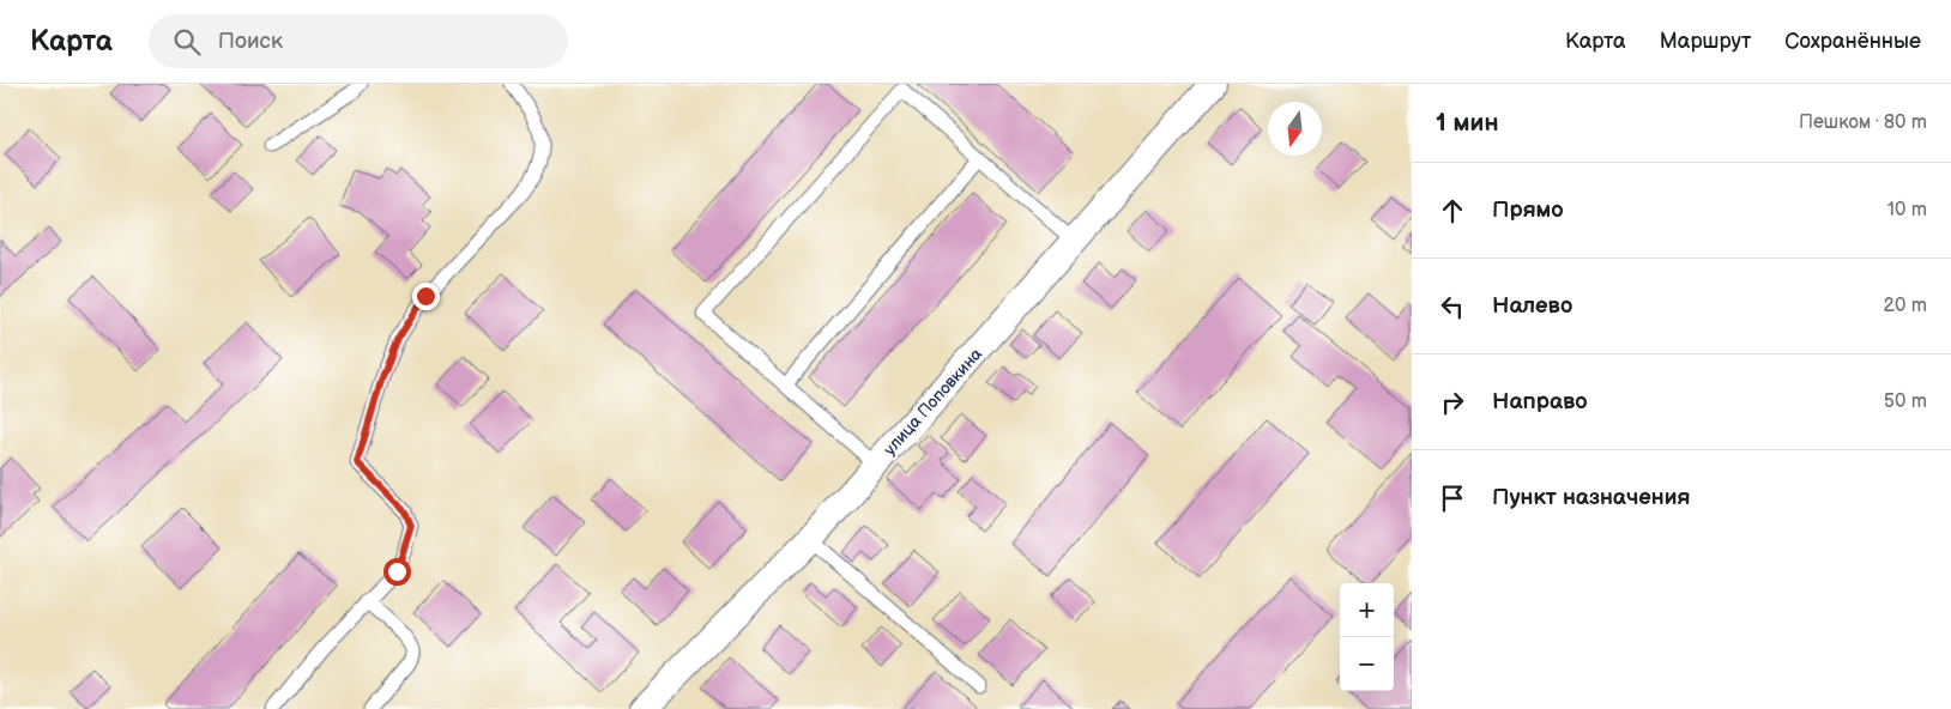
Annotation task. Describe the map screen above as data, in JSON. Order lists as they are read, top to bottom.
{
  "streets": {
    "street": ["улица Поповкина"]
  },
  "north": "bottom",
  "page": {
    "header": "Карта",
    "search": "Поиск",
    "nav": ["Карта", "Маршрут", "Сохранённые"],
    "heading": ["1 мин", "Пешком · 80 m"],
    "list": [
      ["Прямо", "10 m"],
      ["Налево", "20 m"],
      ["Направо", "50 m"],
      "Пункт назначения"
    ],
    "map_buttons": ["+", "−"]
  }
}
